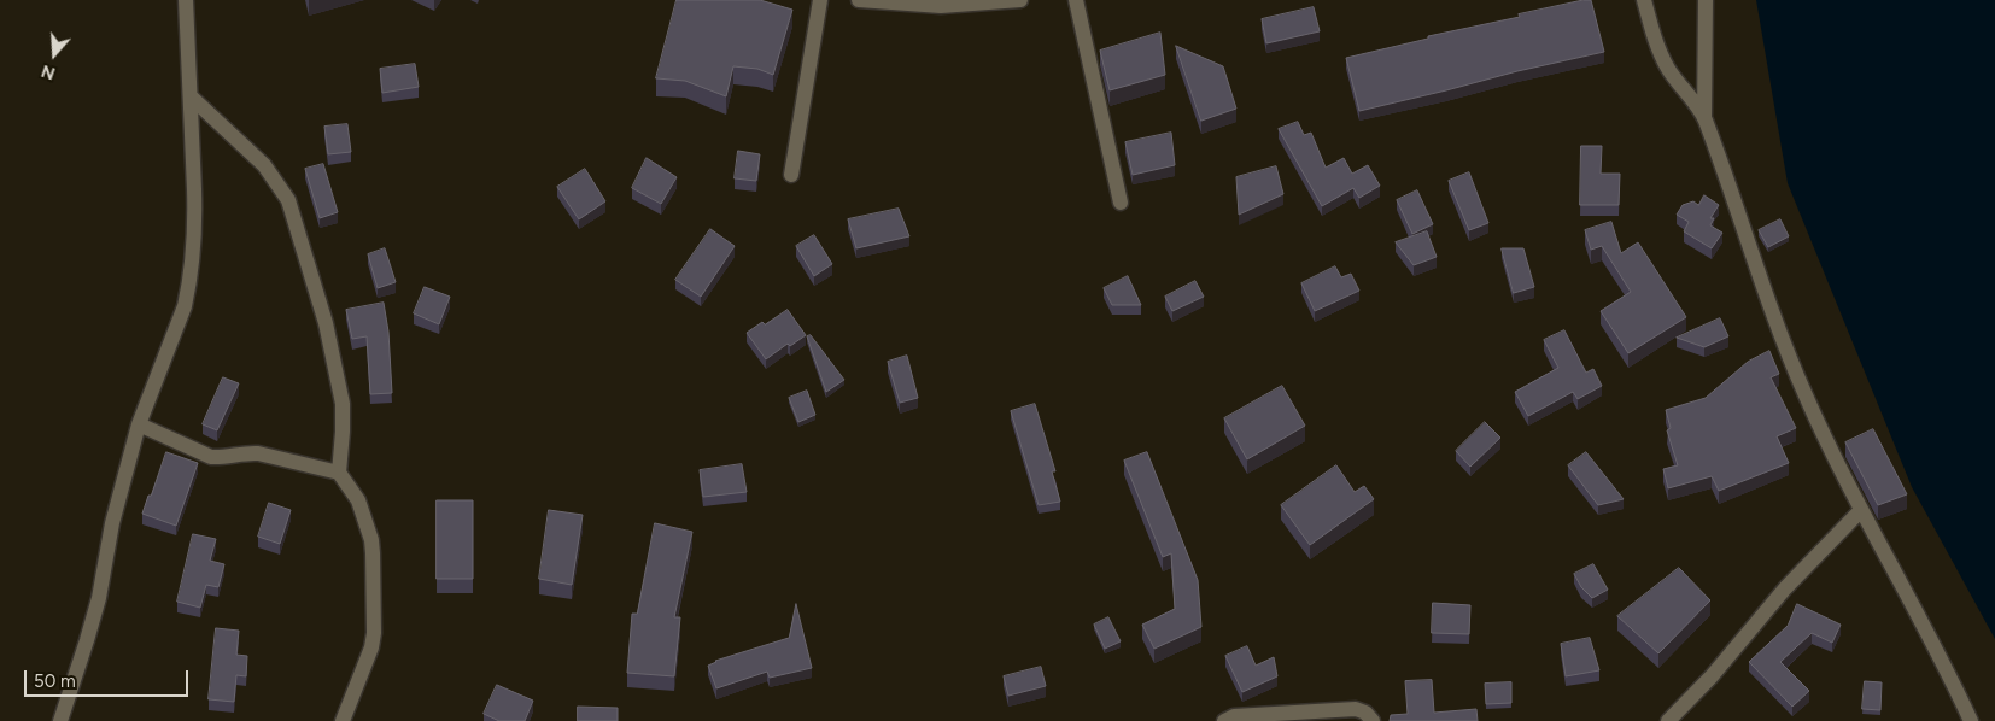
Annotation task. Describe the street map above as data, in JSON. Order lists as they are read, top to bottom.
{
  "scale_bar": "50 m",
  "north": "bottom"
}
